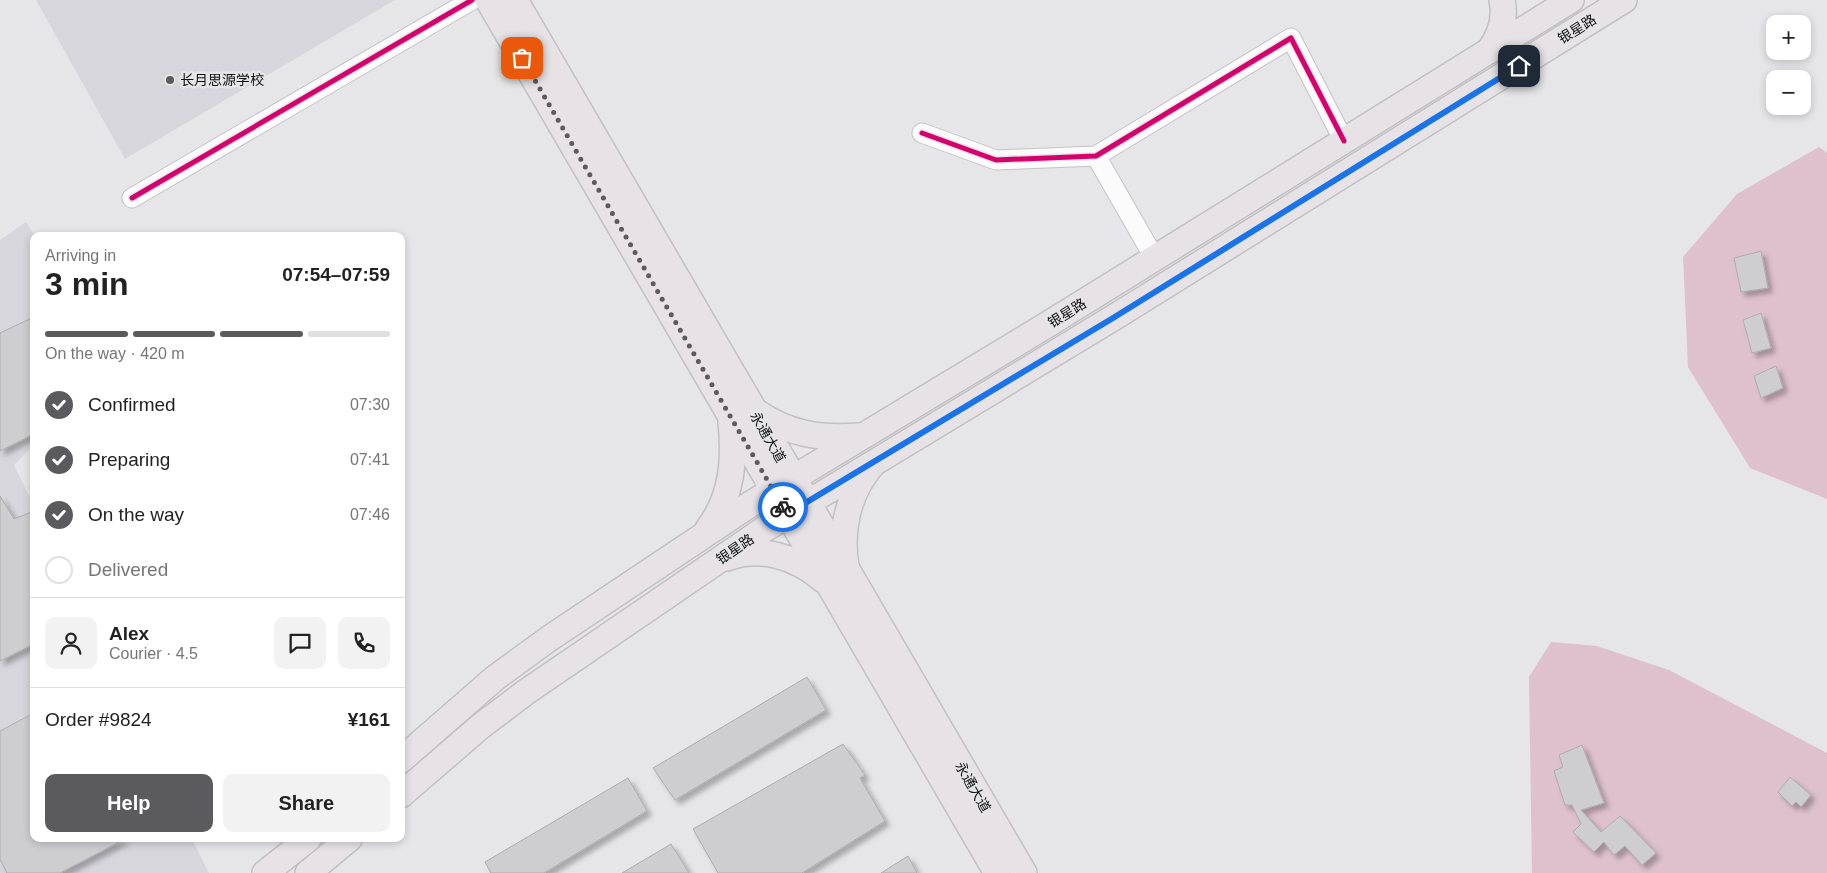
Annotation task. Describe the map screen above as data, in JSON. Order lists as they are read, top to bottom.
{
  "streets": {
    "main road": ["银星路", "永通大道"]
  },
  "crossings": [
    ["银星路", "永通大道"]
  ],
  "places": ["长月思源学校"],
  "page": {
    "map_buttons": ["+", "−"],
    "heading": ["3 min", "Arriving in", "07:54–07:59"],
    "panel": [
      "Alex",
      "Courier · 4.5",
      "Order #9824",
      "¥161"
    ],
    "bar": "On the way · 420 m",
    "list": [
      ["Confirmed", "07:30"],
      ["Preparing", "07:41"],
      ["On the way", "07:46"],
      "Delivered"
    ],
    "buttons": ["Help", "Share"]
  }
}
